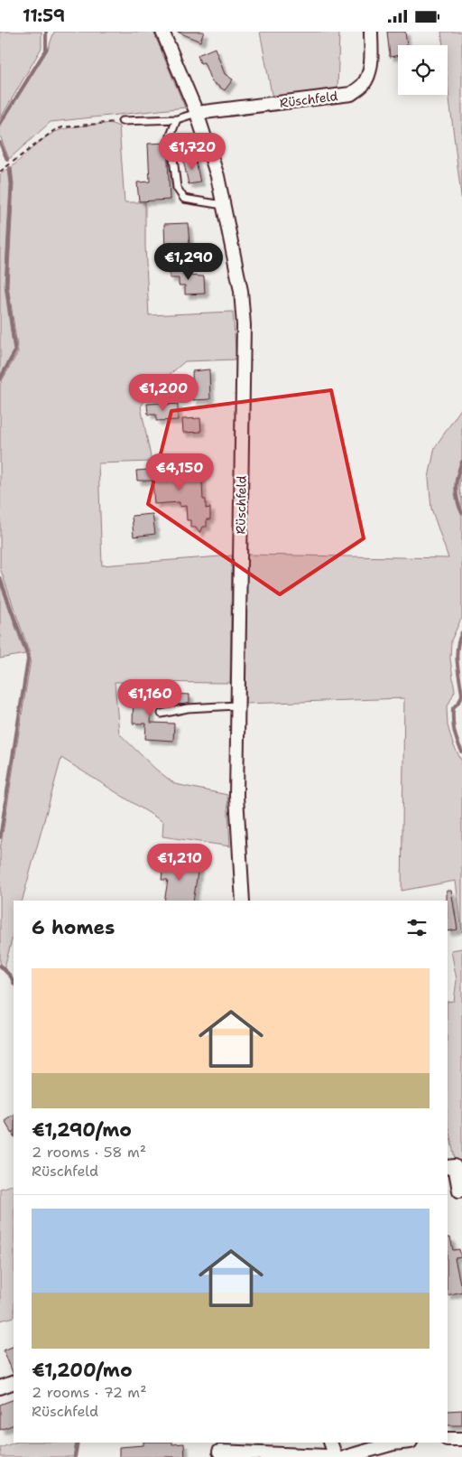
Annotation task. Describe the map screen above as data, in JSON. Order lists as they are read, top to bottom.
{
  "streets": {
    "street": ["Rüschfeld"]
  },
  "page": {
    "status": "11:59",
    "price": [
      "€1,720",
      "€1,290",
      "€1,200",
      "€4,150",
      "€1,160",
      "€1,210"
    ],
    "heading": "6 homes",
    "list": [
      {
        "name": "€1,290/mo",
        "note": "2 rooms · 58 m² · Rüschfeld"
      },
      {
        "name": "€1,200/mo",
        "note": "2 rooms · 72 m² · Rüschfeld"
      }
    ]
  }
}
